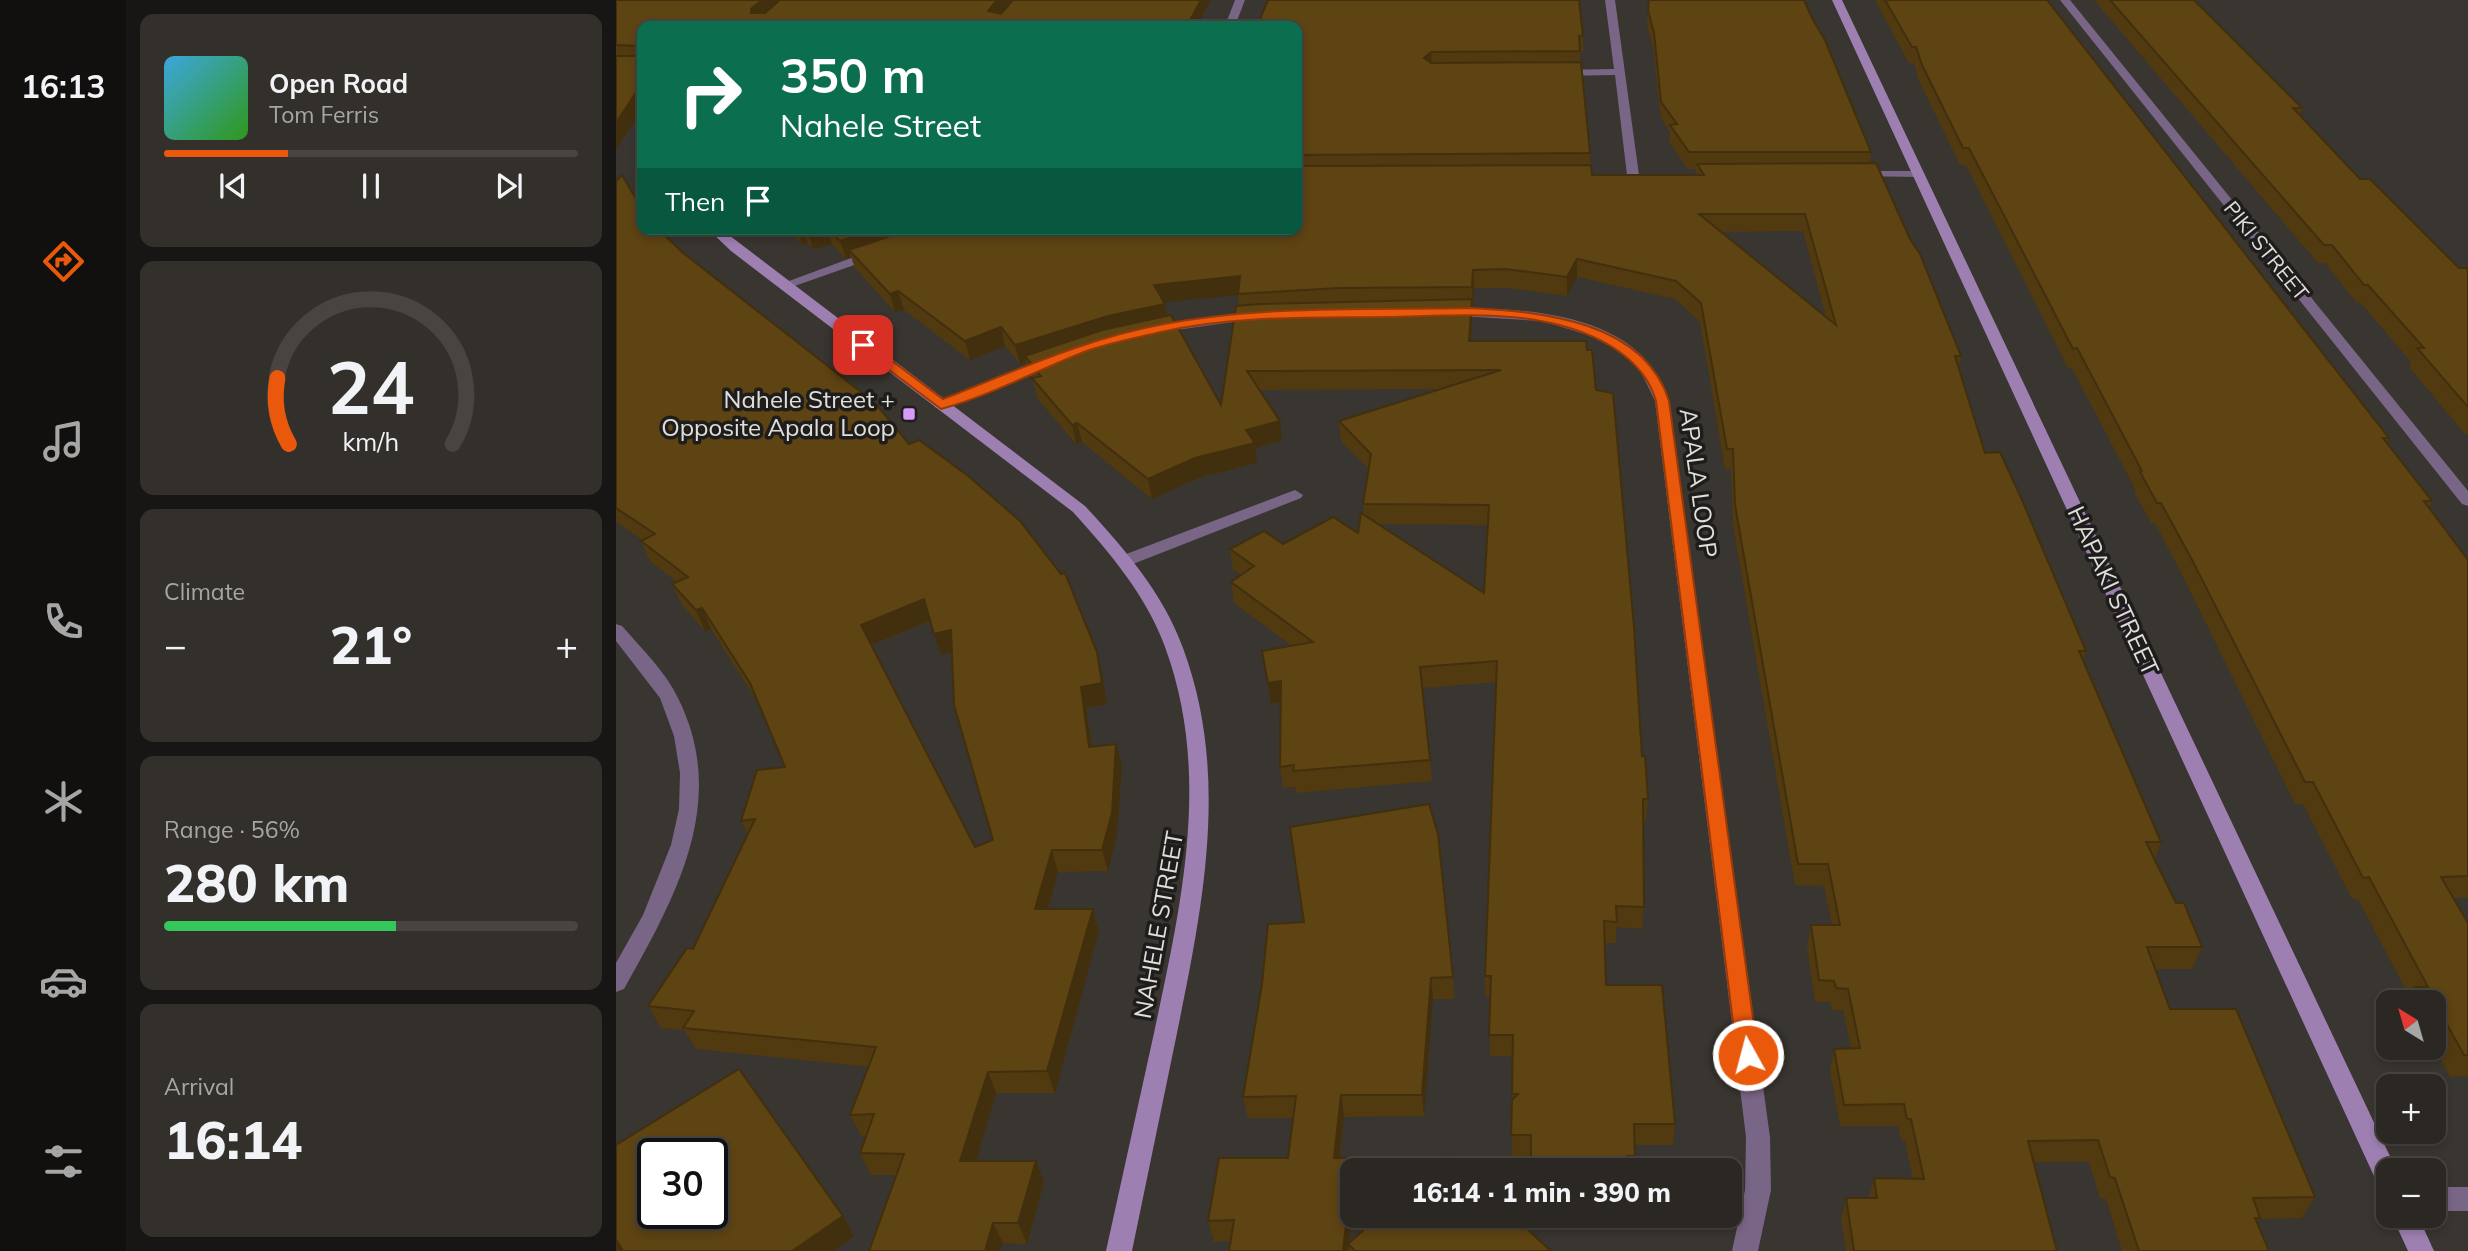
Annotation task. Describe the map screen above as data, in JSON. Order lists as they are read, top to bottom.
{
  "streets": {
    "street": [
      "PIKI STREET",
      "APALA LOOP",
      "HAPAKI STREET",
      "NAHELE STREET"
    ]
  },
  "places": {
    "transit": ["Nahele Street + Opposite Apala Loop"]
  },
  "north": "top left",
  "page": {
    "tabs": "16:13",
    "turn": ["350 m", "Nahele Street"],
    "song": ["Open Road", "Tom Ferris"],
    "then": "Then",
    "tile": [
      "Climate",
      ["Range · 56%", "280 km"],
      ["Arrival", "16:14"]
    ],
    "heat": ["−", "21°", "+"],
    "map_buttons": ["+", "−"],
    "limit": "30",
    "trip": "16:14 · 1 min · 390 m",
    "gauge": ["24", "km/h"]
  }
}
